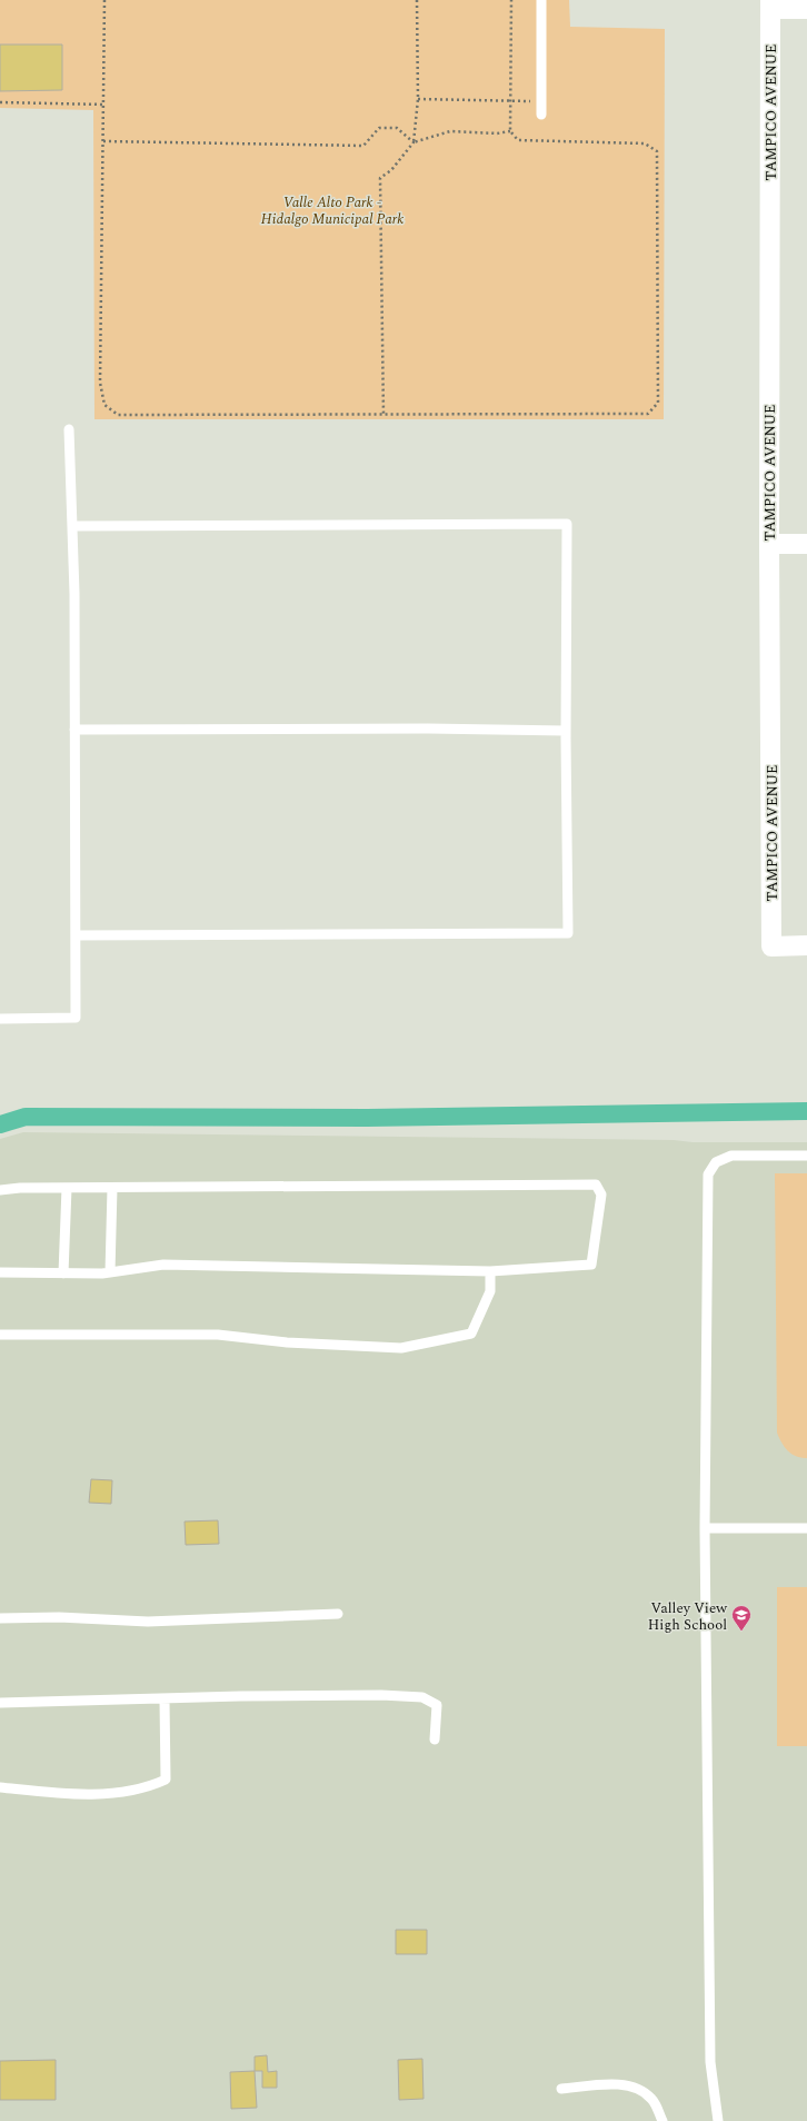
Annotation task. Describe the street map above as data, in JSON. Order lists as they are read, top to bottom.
{
  "streets": {
    "street": ["TAMPICO AVENUE"]
  },
  "parks": ["Valle Alto Park - Hidalgo Municipal Park"],
  "places": {
    "school or university": ["Valley View High School"]
  }
}
